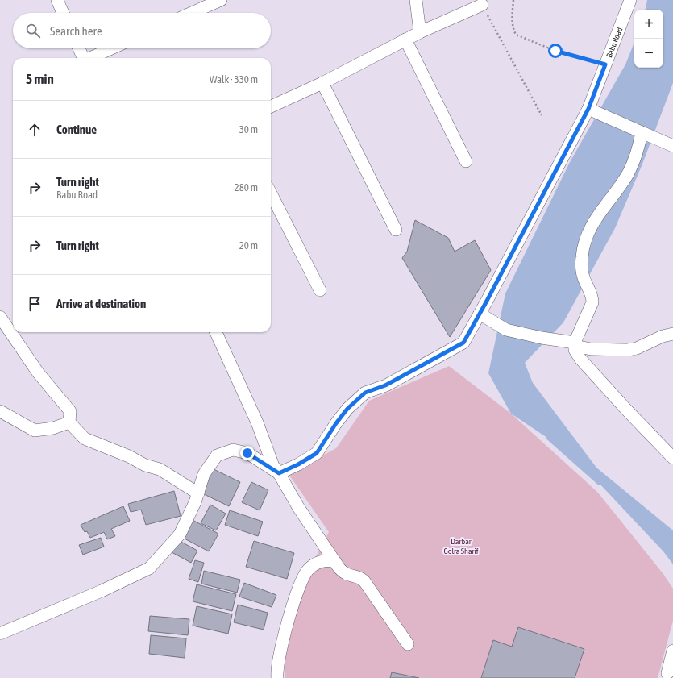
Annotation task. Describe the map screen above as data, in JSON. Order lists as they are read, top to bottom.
{
  "streets": {
    "street": ["Babu Road"]
  },
  "parks": ["Darbar Golra Sharif"],
  "page": {
    "map_buttons": ["+", "−"],
    "search": "Search here",
    "heading": ["5 min", "Walk · 330 m"],
    "list": [
      ["Continue", "30 m"],
      ["Turn right", "Babu Road", "280 m"],
      ["Turn right", "20 m"],
      "Arrive at destination"
    ]
  }
}
